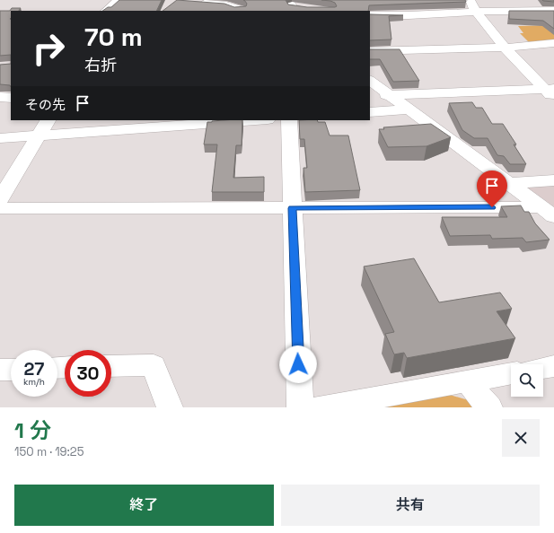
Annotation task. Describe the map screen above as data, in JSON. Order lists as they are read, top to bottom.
{
  "page": {
    "turn": ["70 m", "右折"],
    "then": "その先",
    "speed": "27 km/h",
    "limit": "30",
    "heading": ["1 分", "150 m · 19:25"],
    "buttons": ["終了", "共有"]
  }
}
